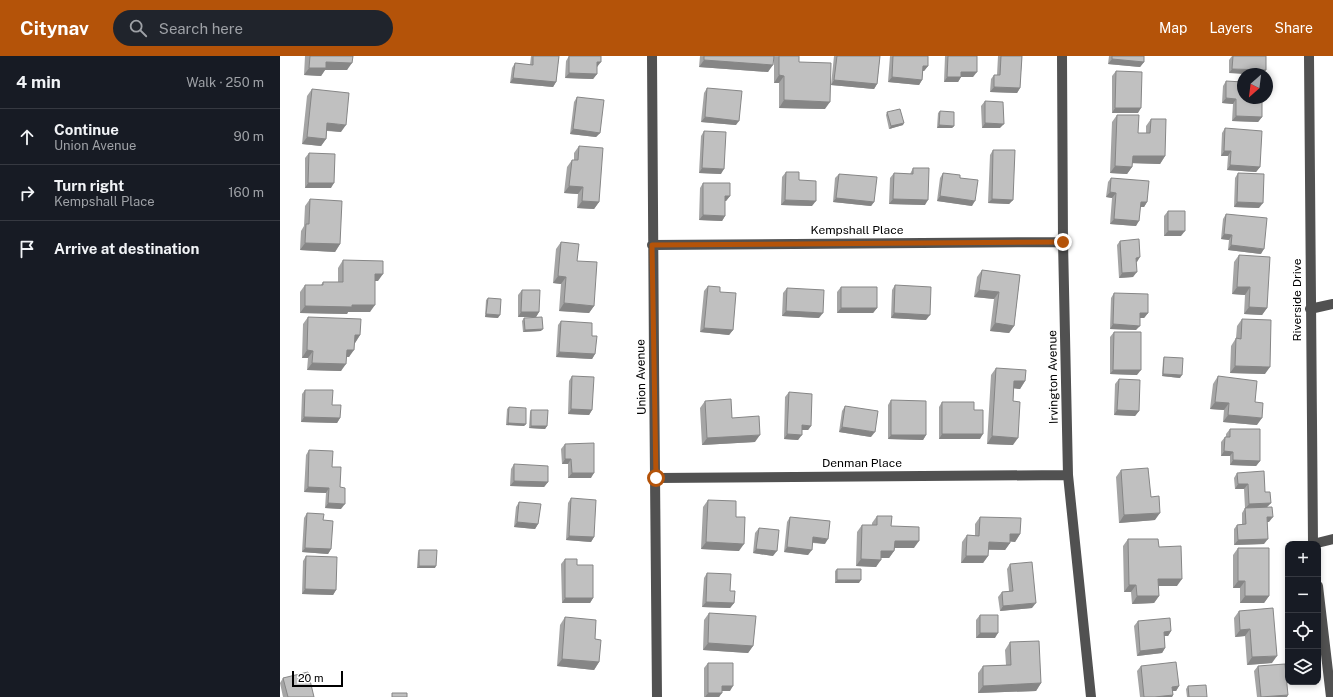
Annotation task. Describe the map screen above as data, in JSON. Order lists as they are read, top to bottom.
{
  "streets": {
    "street": [
      "Kempshall Place",
      "Riverside Drive",
      "Union Avenue",
      "Irvington Avenue",
      "Denman Place"
    ]
  },
  "crossings": [
    ["Kempshall Place", "Union Avenue"],
    ["Kempshall Place", "Irvington Avenue"],
    ["Union Avenue", "Denman Place"],
    ["Irvington Avenue", "Denman Place"]
  ],
  "scale_bar": "20 m",
  "north": "bottom left",
  "page": {
    "header": "Citynav",
    "search": "Search here",
    "nav": ["Map", "Layers", "Share"],
    "heading": ["4 min", "Walk · 250 m"],
    "list": [
      ["Continue", "Union Avenue", "90 m"],
      ["Turn right", "Kempshall Place", "160 m"],
      "Arrive at destination"
    ],
    "map_buttons": ["+", "−"],
    "scale": "20 m"
  }
}
